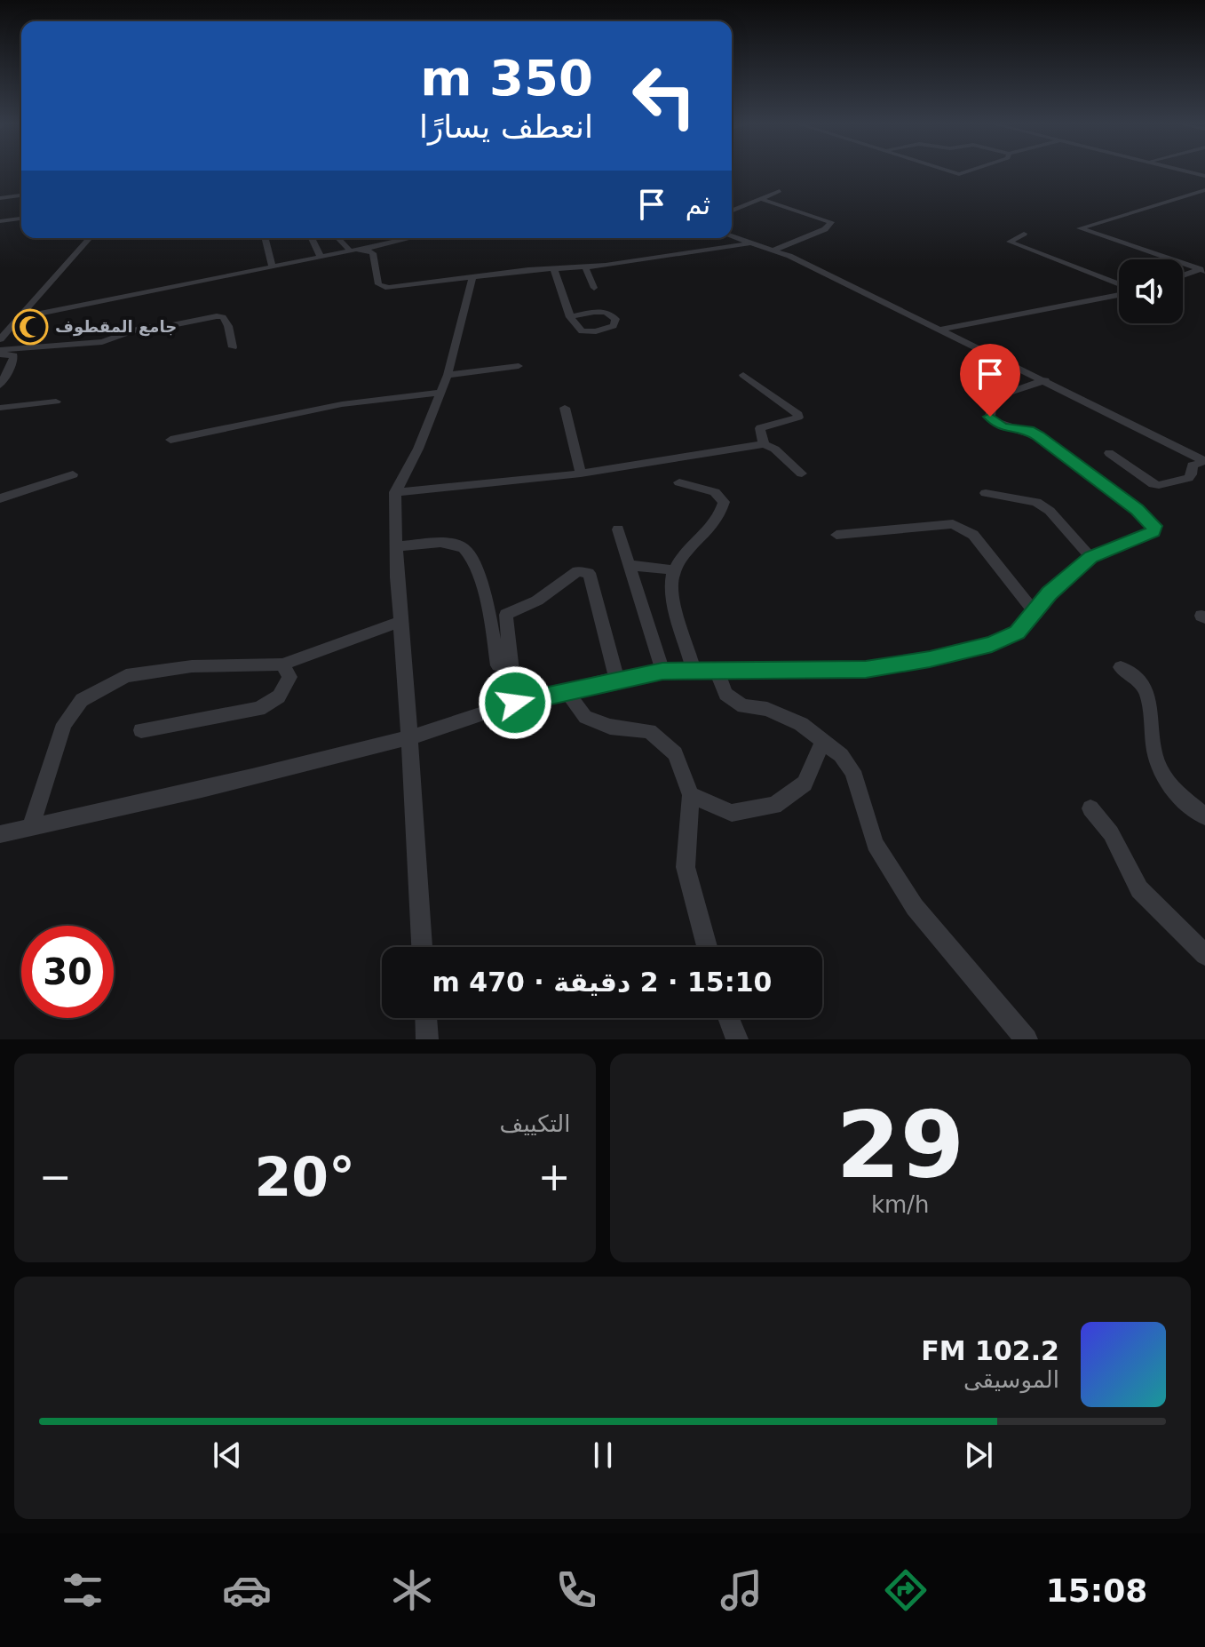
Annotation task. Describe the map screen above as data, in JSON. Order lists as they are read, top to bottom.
{
  "places": {
    "mosque": ["جامع المقطوف"]
  },
  "page": {
    "turn": ["350 m", "انعطف يسارًا"],
    "then": "ثم",
    "limit": "30",
    "trip": "15:10 · 2 دقيقة · 470 m",
    "tile": [
      ["29", "km/h"],
      "التكييف"
    ],
    "heat": ["−", "20°", "+"],
    "song": ["102.2 FM", "الموسيقى"],
    "tabs": "15:08"
  }
}
